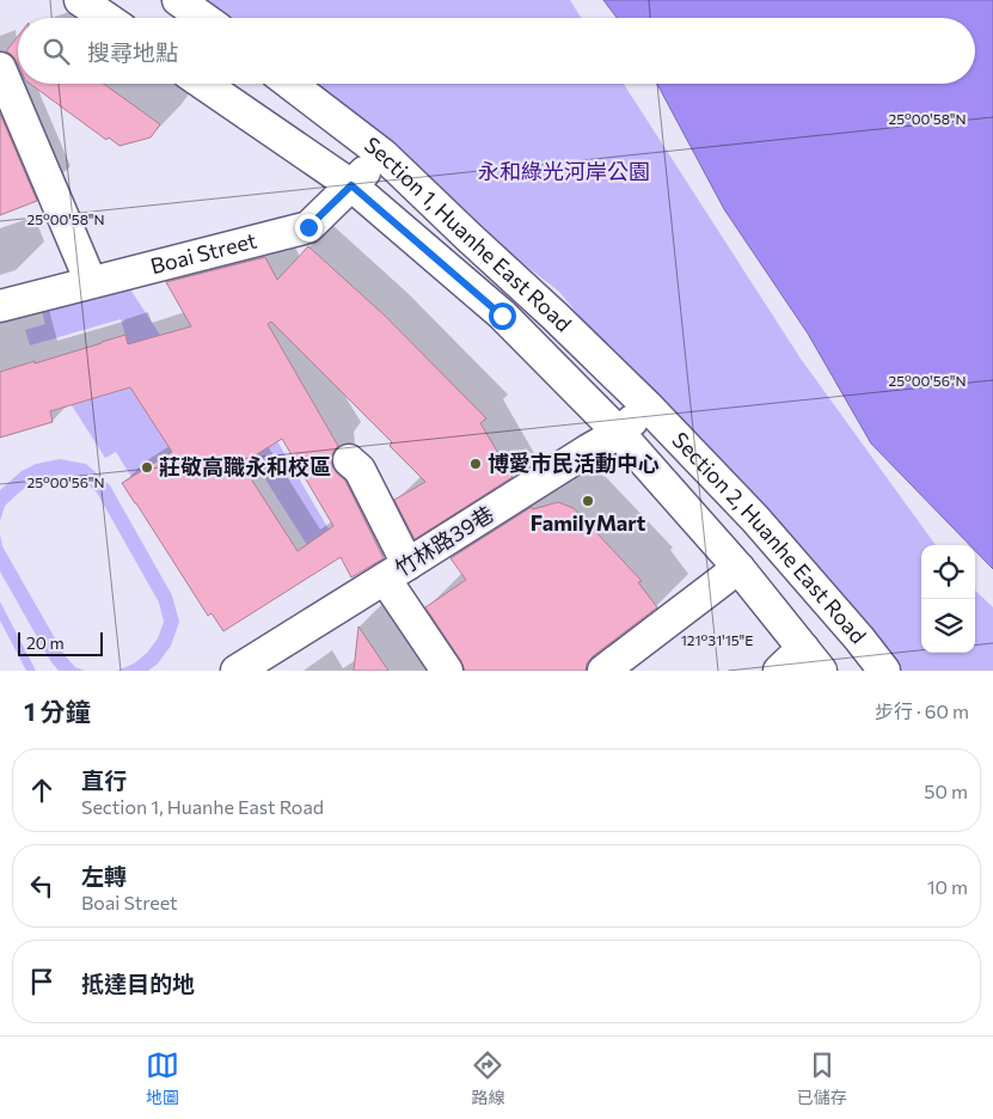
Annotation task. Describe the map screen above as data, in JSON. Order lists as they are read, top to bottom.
{
  "streets": {
    "street": [
      "Section 1, Huanhe East Road",
      "Boai Street",
      "Section 2, Huanhe East Road",
      "竹林路39巷"
    ]
  },
  "crossings": [
    ["Section 1, Huanhe East Road", "Boai Street"],
    ["Section 1, Huanhe East Road", "Section 2, Huanhe East Road"],
    ["Section 1, Huanhe East Road", "竹林路39巷"],
    ["Section 2, Huanhe East Road", "竹林路39巷"]
  ],
  "parks": ["永和綠光河岸公園"],
  "places": ["博愛市民活動中心", "莊敬高職永和校區", "FamilyMart"],
  "scale_bar": "20 m",
  "page": {
    "search": "搜尋地點",
    "scale": "20 m",
    "heading": ["1 分鐘", "步行 · 60 m"],
    "list": [
      ["直行", "Section 1, Huanhe East Road", "50 m"],
      ["左轉", "Boai Street", "10 m"],
      "抵達目的地"
    ],
    "nav": ["地圖", "路線", "已儲存"]
  },
  "coordinates": ["25°00'58\"N", "25°00'56\"N", "121°31'15\"E"]
}
